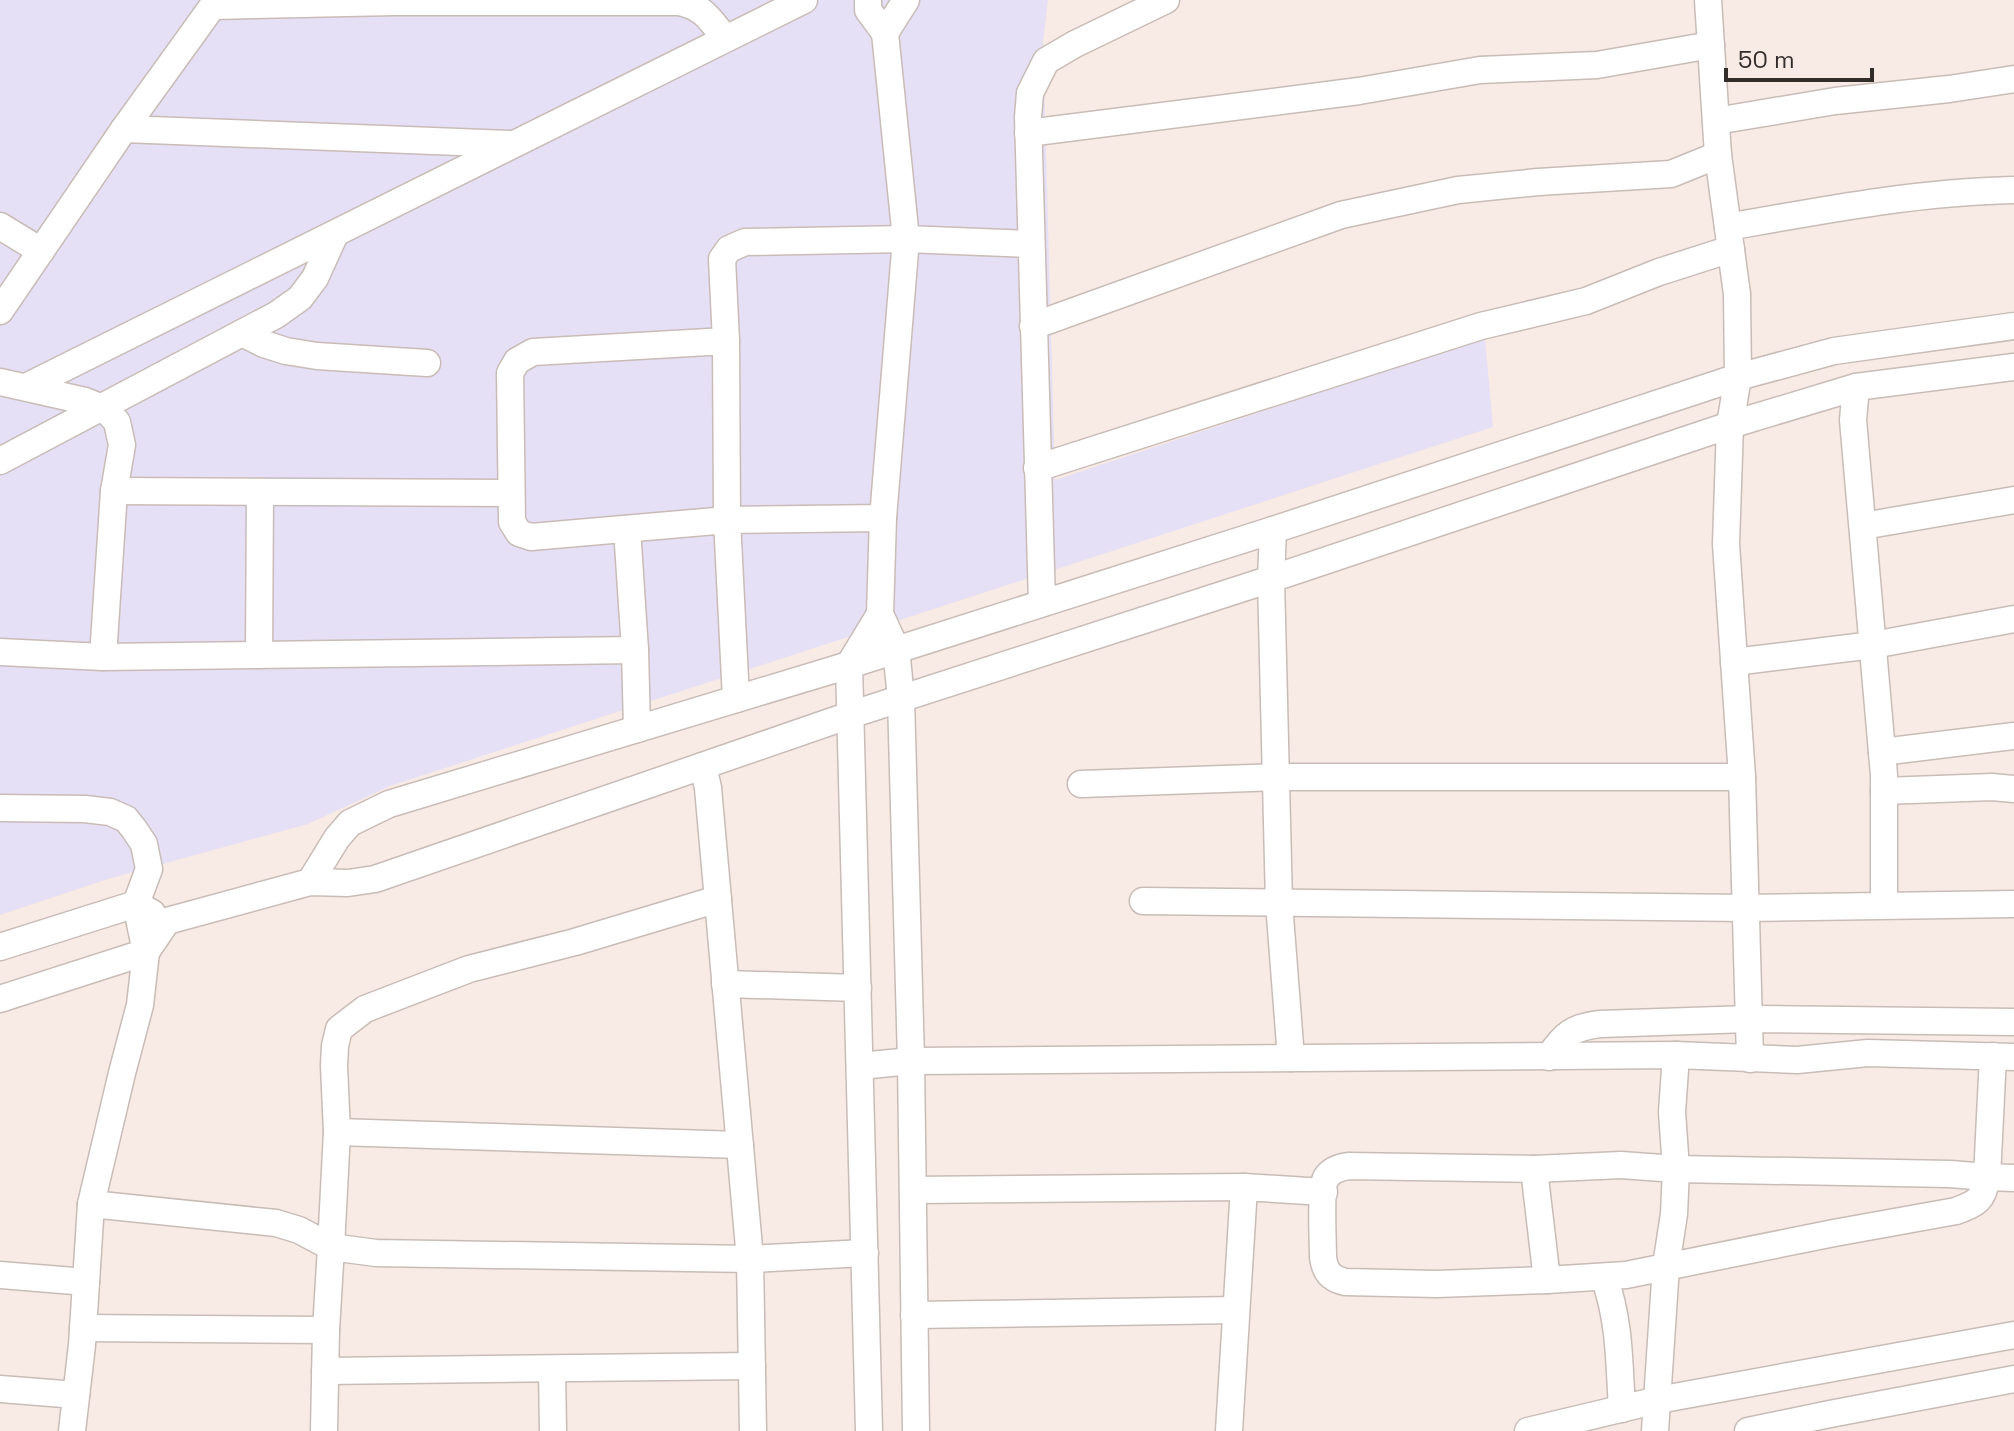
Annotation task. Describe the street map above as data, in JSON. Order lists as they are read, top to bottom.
{
  "scale_bar": "50 m"
}
